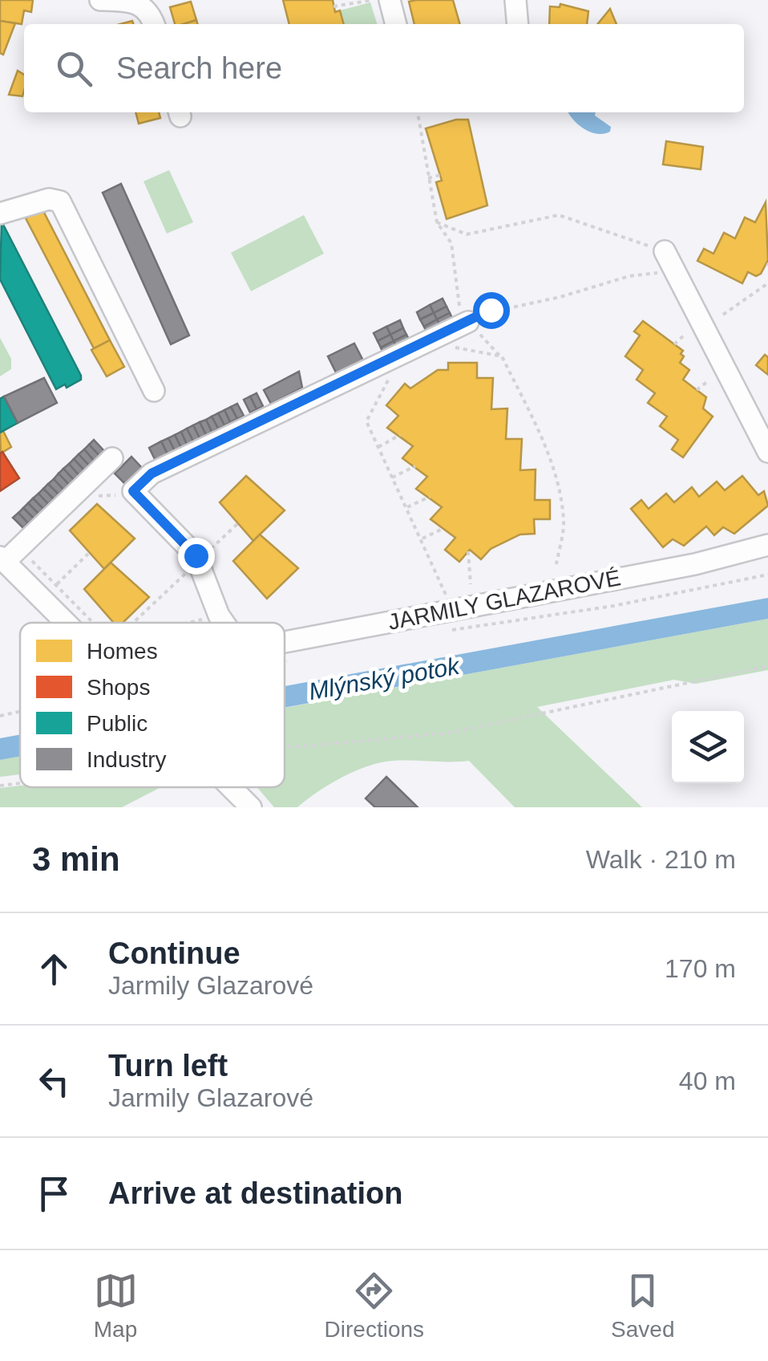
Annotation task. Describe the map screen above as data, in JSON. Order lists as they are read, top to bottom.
{
  "streets": {
    "street": ["JARMILY GLAZAROVÉ"]
  },
  "water": ["Mlýnský potok"],
  "legend": [
    "Homes",
    "Shops",
    "Public",
    "Industry"
  ],
  "page": {
    "search": "Search here",
    "heading": ["3 min", "Walk · 210 m"],
    "list": [
      ["Continue", "Jarmily Glazarové", "170 m"],
      ["Turn left", "Jarmily Glazarové", "40 m"],
      "Arrive at destination"
    ],
    "nav": ["Map", "Directions", "Saved"]
  }
}
